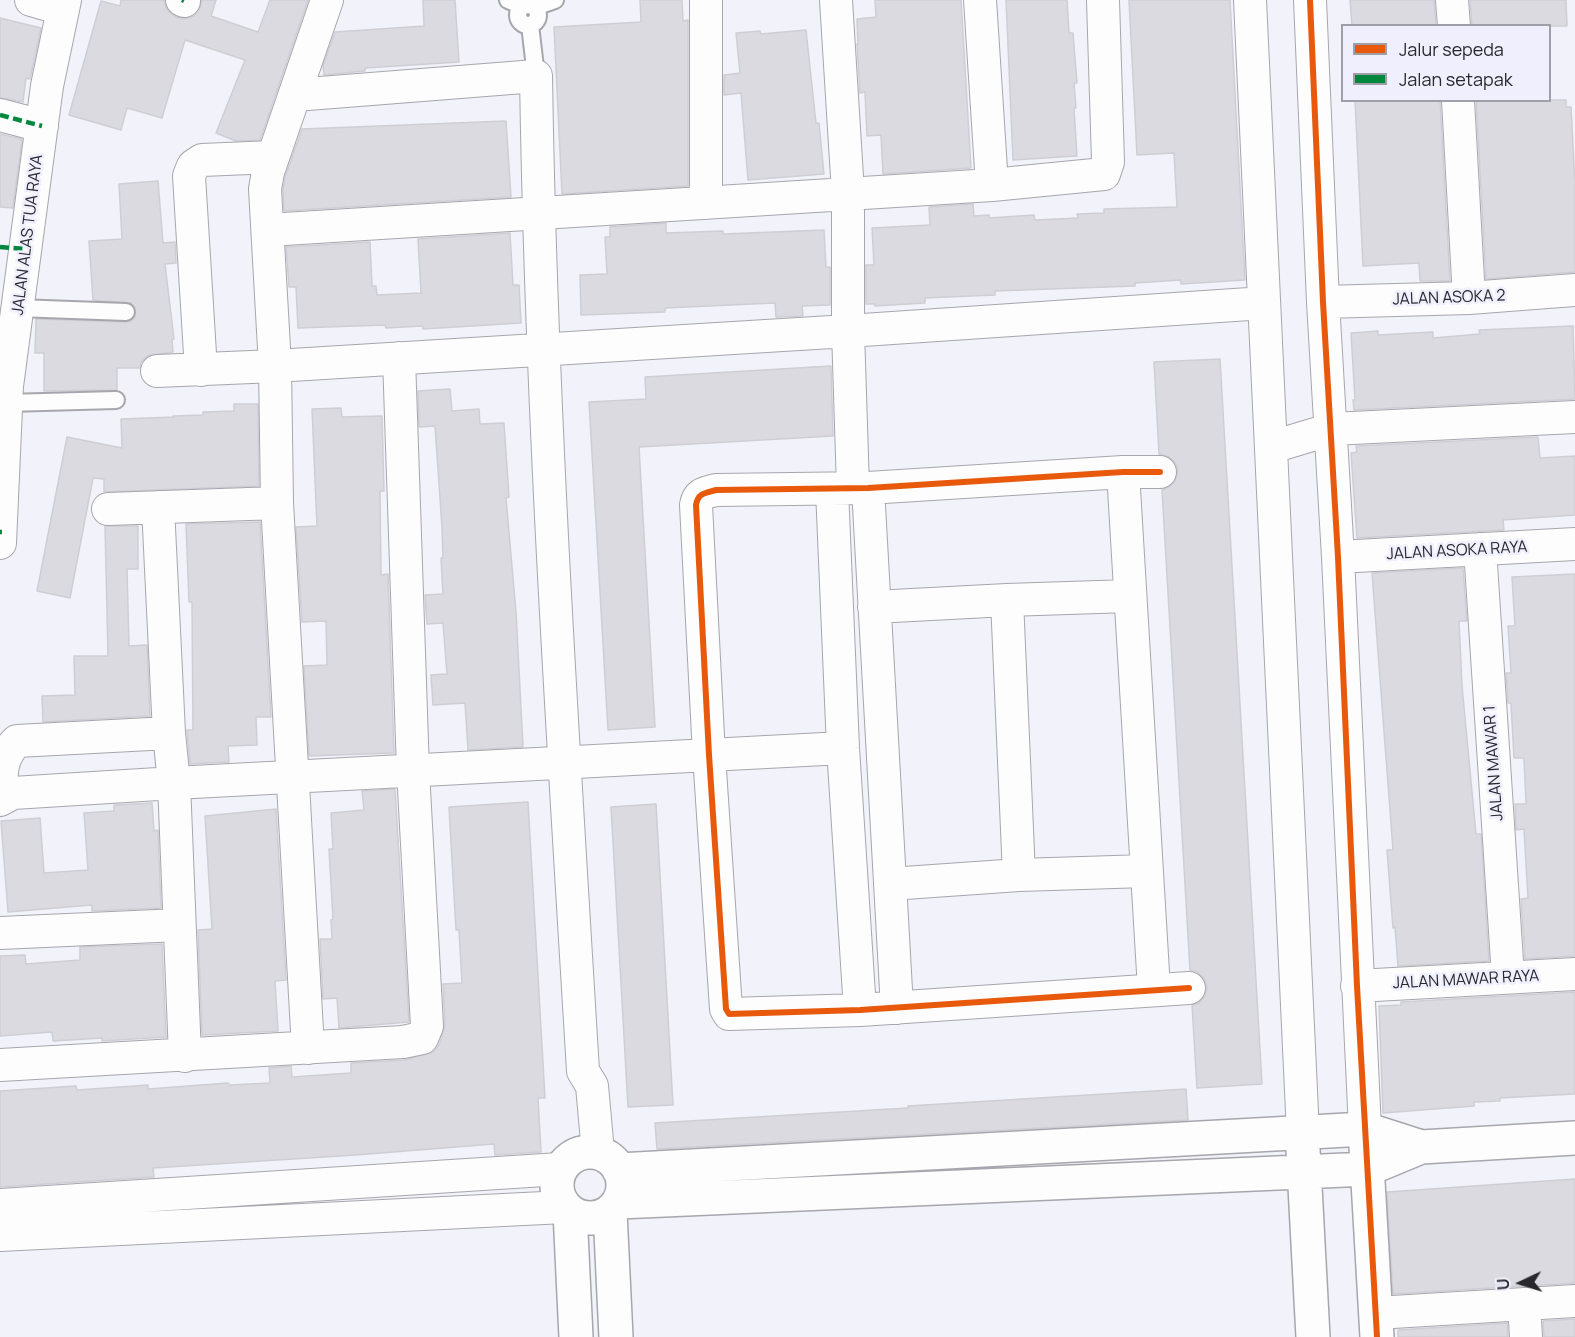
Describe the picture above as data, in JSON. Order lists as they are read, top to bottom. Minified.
{"streets":{"street":["JALAN ALAS TUA RAYA","JALAN ASOKA 2","JALAN ASOKA RAYA","JALAN MAWAR 1","JALAN MAWAR RAYA"]},"crossings":[["JALAN ASOKA RAYA","JALAN MAWAR 1"],["JALAN MAWAR 1","JALAN MAWAR RAYA"]],"legend":["Jalur sepeda","Jalan setapak"],"north":"left"}
